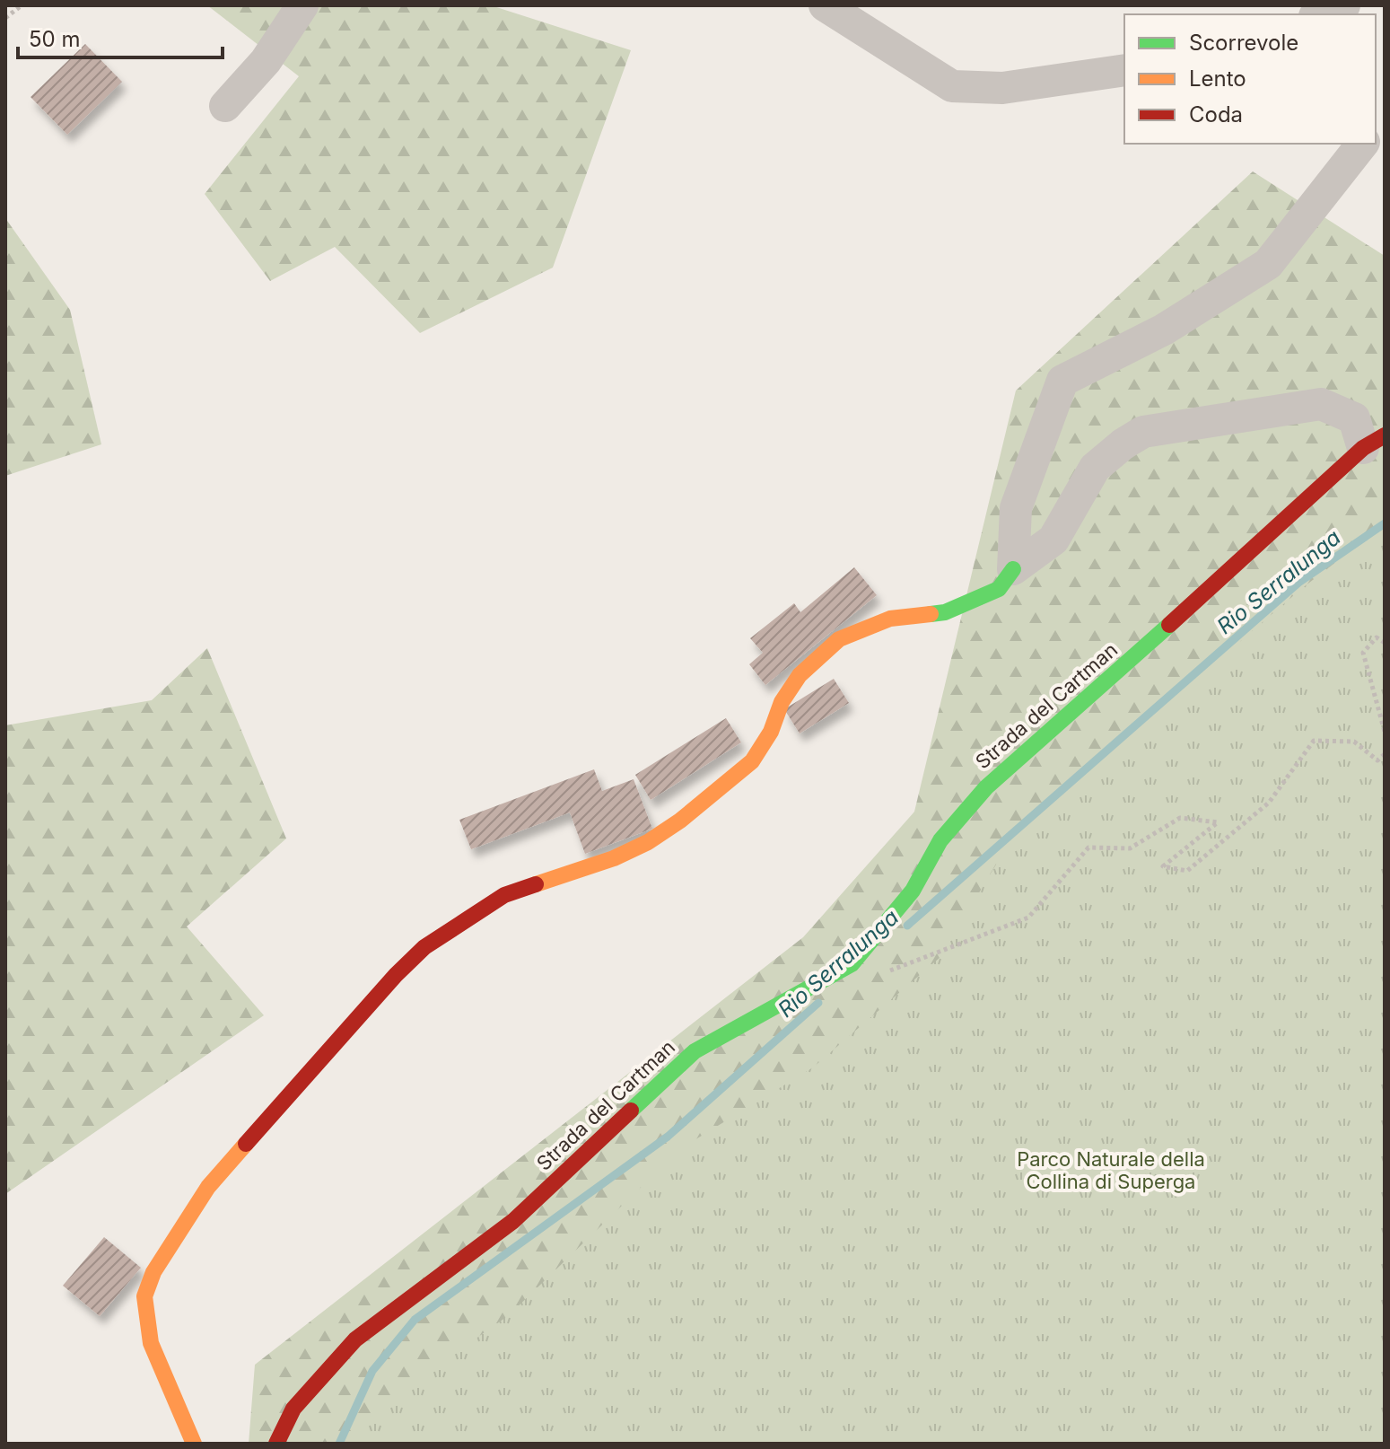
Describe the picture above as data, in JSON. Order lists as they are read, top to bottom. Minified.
{"streets":{"street":["Strada del Cartman"]},"water":["Rio Serralunga"],"parks":["Parco Naturale della Collina di Superga"],"legend":["Scorrevole","Lento","Coda"],"scale_bar":"50 m"}
